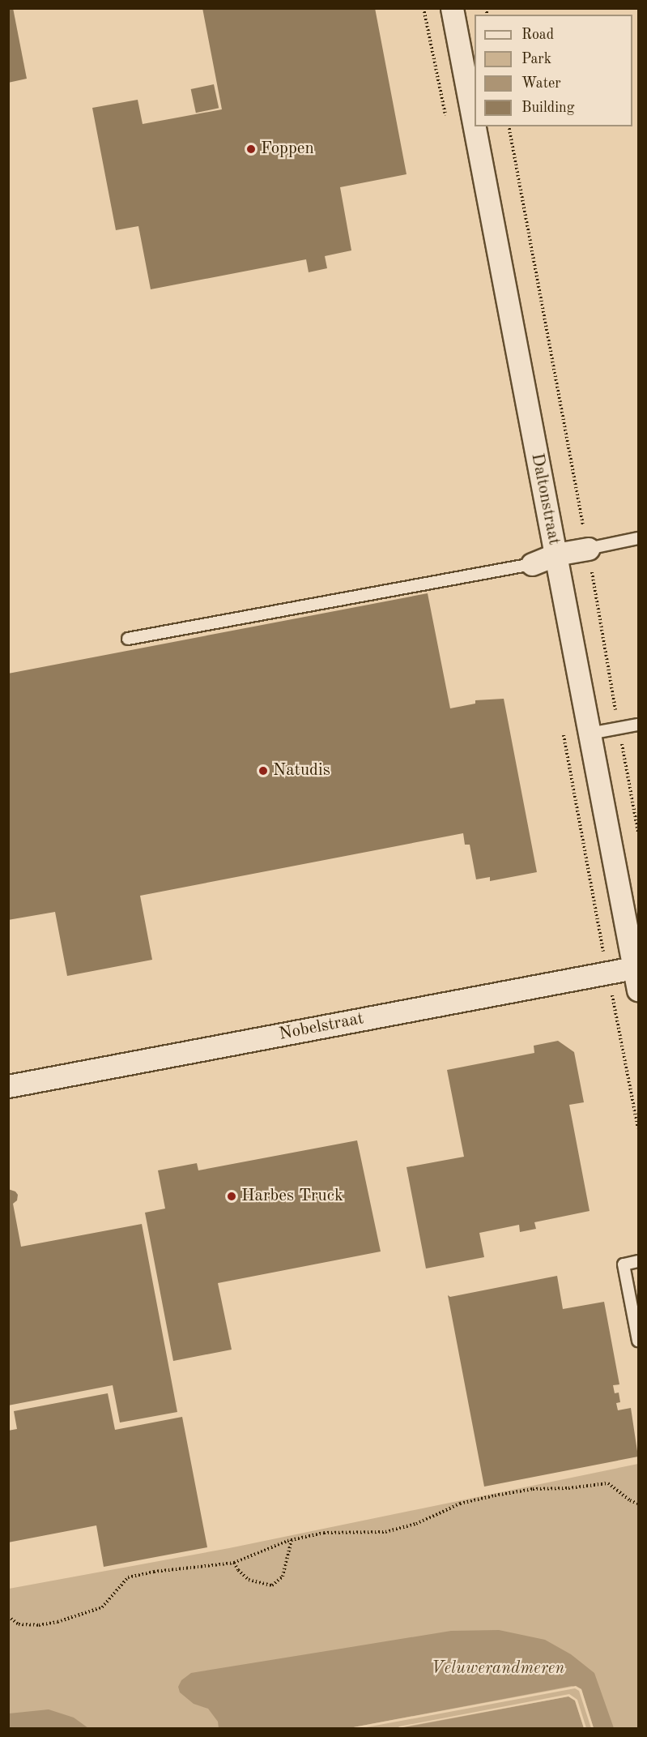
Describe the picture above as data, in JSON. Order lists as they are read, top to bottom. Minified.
{"streets":{"street":["Daltonstraat","Nobelstraat"]},"crossings":[["Daltonstraat","Nobelstraat"]],"parks":["Veluwerandmeren"],"places":["Foppen","Natudis","Harbes Truck"],"legend":["Road","Park","Water","Building"]}
